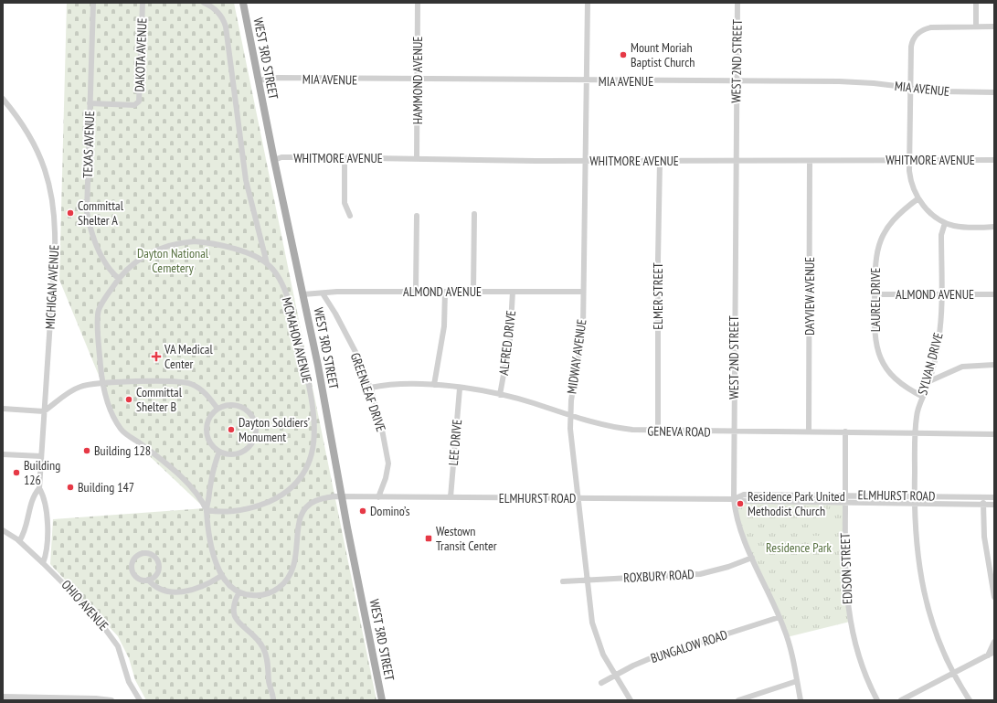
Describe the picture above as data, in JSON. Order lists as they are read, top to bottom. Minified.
{"streets":{"main road":["WEST 3RD STREET"],"street":["DAKOTA AVENUE","WEST 2ND STREET","MIA AVENUE","HAMMOND AVENUE","TEXAS AVENUE","WHITMORE AVENUE","MICHIGAN AVENUE","ALMOND AVENUE","ELMER STREET","DAYVIEW AVENUE","LAUREL DRIVE","MCMAHON AVENUE","ALFRED DRIVE","MIDWAY AVENUE","SYLVAN DRIVE","GREENLEAF DRIVE","GENEVA ROAD","LEE DRIVE","ELMHURST ROAD","EDISON STREET","ROXBURY ROAD","OHIO AVENUE","BUNGALOW ROAD"]},"crossings":[["DAKOTA AVENUE","TEXAS AVENUE"],["WEST 3RD STREET","MIA AVENUE"],["WEST 3RD STREET","WHITMORE AVENUE"],["WEST 3RD STREET","ALMOND AVENUE"],["WEST 3RD STREET","ELMHURST ROAD"],["WEST 2ND STREET","MIA AVENUE"],["WEST 2ND STREET","WHITMORE AVENUE"],["WEST 2ND STREET","GENEVA ROAD"],["WEST 2ND STREET","ELMHURST ROAD"],["WEST 2ND STREET","ROXBURY ROAD"],["WEST 2ND STREET","BUNGALOW ROAD"],["MIA AVENUE","HAMMOND AVENUE"],["MIA AVENUE","MIDWAY AVENUE"],["HAMMOND AVENUE","WHITMORE AVENUE"],["WHITMORE AVENUE","ELMER STREET"],["WHITMORE AVENUE","DAYVIEW AVENUE"],["WHITMORE AVENUE","MIDWAY AVENUE"],["MICHIGAN AVENUE","OHIO AVENUE"],["ALMOND AVENUE","LAUREL DRIVE"],["ALMOND AVENUE","ALFRED DRIVE"],["ALMOND AVENUE","MIDWAY AVENUE"],["ALMOND AVENUE","SYLVAN DRIVE"],["ALMOND AVENUE","GREENLEAF DRIVE"],["ELMER STREET","GENEVA ROAD"],["DAYVIEW AVENUE","GENEVA ROAD"],["LAUREL DRIVE","SYLVAN DRIVE"],["ALFRED DRIVE","GENEVA ROAD"],["MIDWAY AVENUE","GENEVA ROAD"],["MIDWAY AVENUE","ELMHURST ROAD"],["MIDWAY AVENUE","ROXBURY ROAD"],["MIDWAY AVENUE","BUNGALOW ROAD"],["SYLVAN DRIVE","GENEVA ROAD"],["SYLVAN DRIVE","ELMHURST ROAD"],["GREENLEAF DRIVE","GENEVA ROAD"],["GREENLEAF DRIVE","ELMHURST ROAD"],["GENEVA ROAD","LEE DRIVE"],["GENEVA ROAD","EDISON STREET"],["LEE DRIVE","ELMHURST ROAD"],["ELMHURST ROAD","EDISON STREET"]],"parks":["Dayton National Cemetery","Residence Park"],"places":{"other":["Mount Moriah Baptist Church","Committal Shelter A","Committal Shelter B","Dayton Soldiers’ Monument","Building 128","Building 126","Building 147","Residence Park United Methodist Church","Domino’s"],"health":["VA Medical Center"],"transit":["Westown Transit Center"]}}
